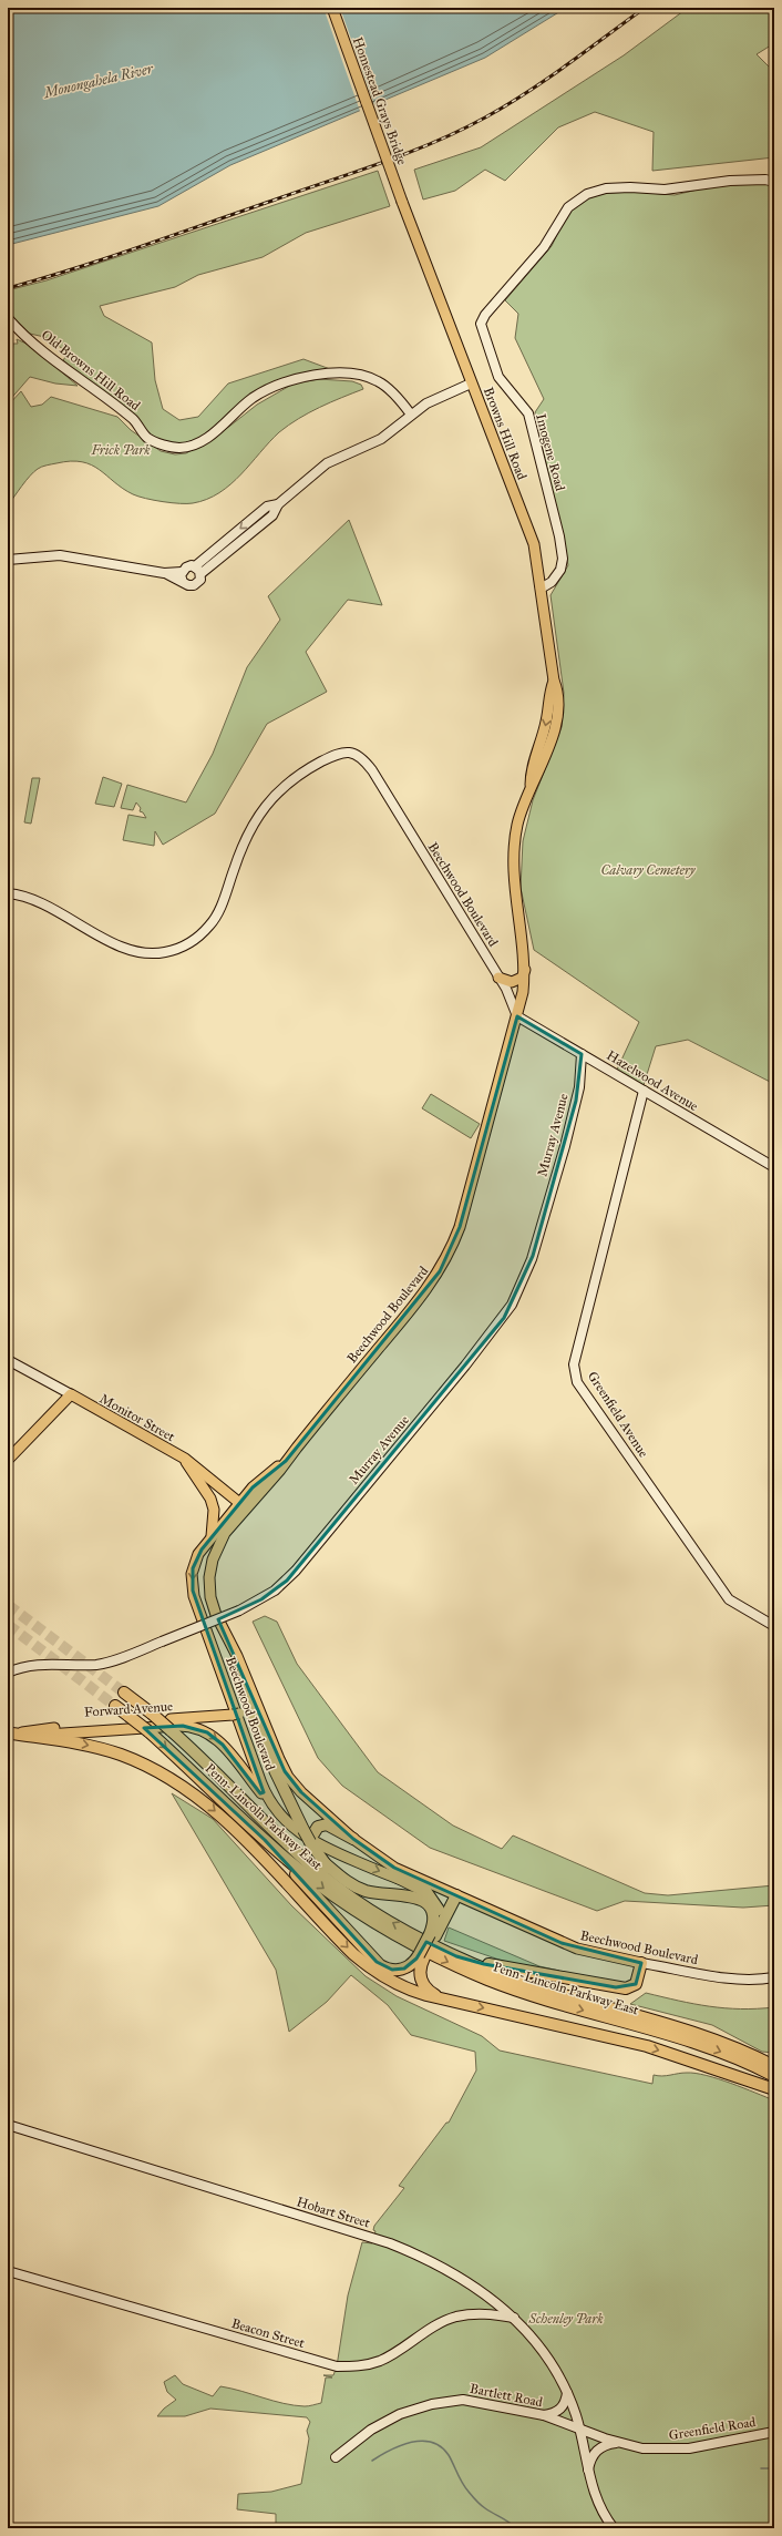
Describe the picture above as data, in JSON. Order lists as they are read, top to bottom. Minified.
{"streets":{"highway":["Penn-Lincoln Parkway East"],"main road":["Homestead Grays Bridge","Browns Hill Road","Beechwood Boulevard","Monitor Street","Forward Avenue"],"street":["Old Browns Hill Road","Imogene Road","Hazelwood Avenue","Murray Avenue","Greenfield Avenue","Hobart Street","Beacon Street","Bartlett Road","Greenfield Road"]},"crossings":[["Homestead Grays Bridge","Browns Hill Road"],["Browns Hill Road","Imogene Road"],["Browns Hill Road","Beechwood Boulevard"],["Browns Hill Road","Hazelwood Avenue"],["Beechwood Boulevard","Hazelwood Avenue"],["Beechwood Boulevard","Monitor Street"],["Hazelwood Avenue","Murray Avenue"],["Hazelwood Avenue","Greenfield Avenue"],["Hobart Street","Beacon Street"],["Hobart Street","Bartlett Road"],["Hobart Street","Greenfield Road"],["Bartlett Road","Greenfield Road"]],"water":["Monongahela River"],"parks":["Frick Park","Calvary Cemetery","Schenley Park"]}
